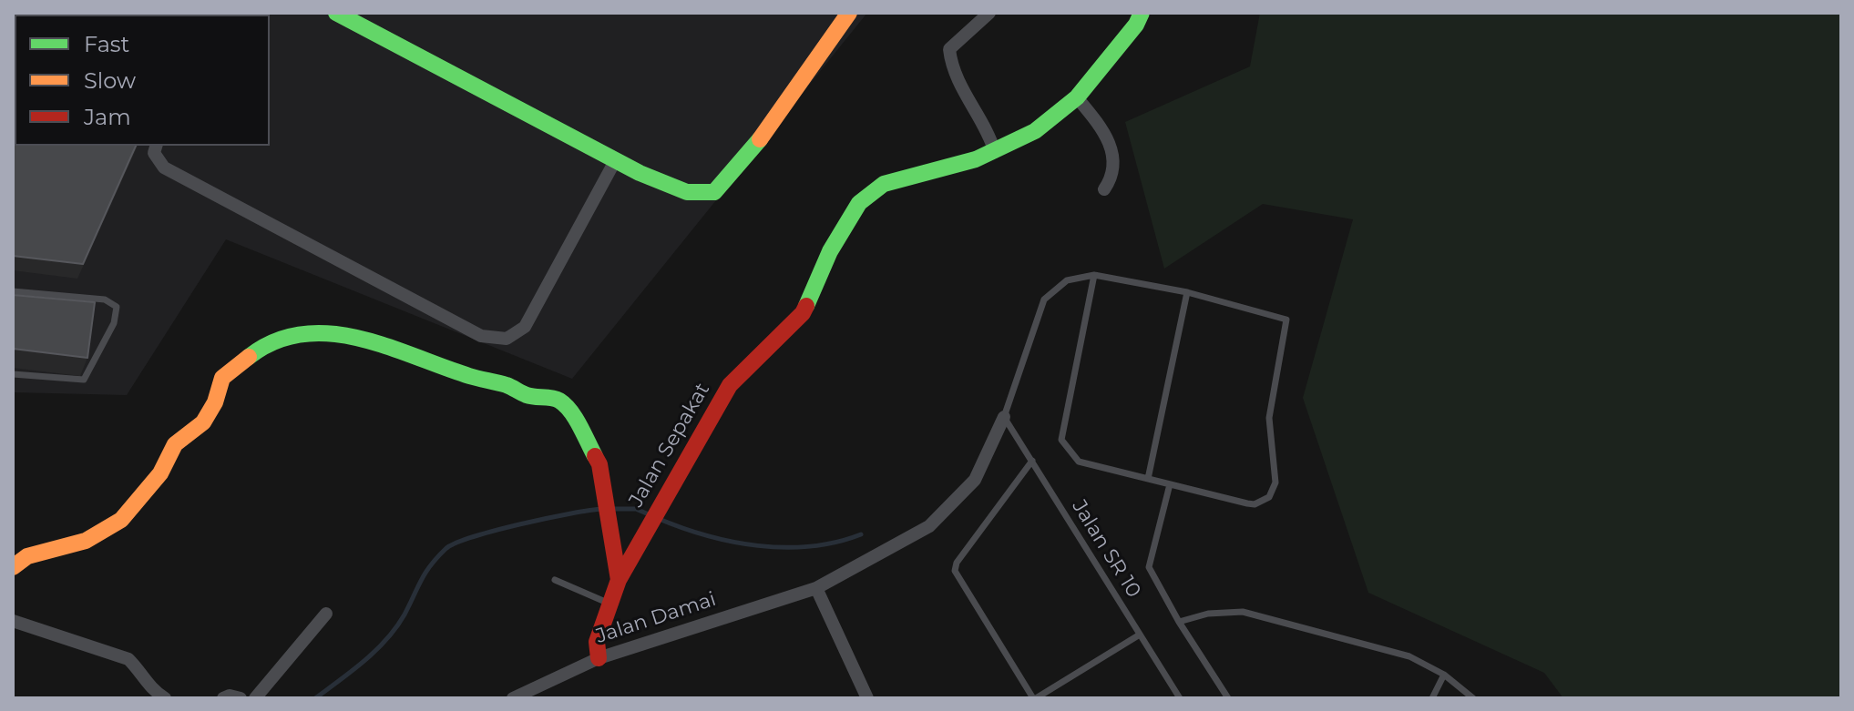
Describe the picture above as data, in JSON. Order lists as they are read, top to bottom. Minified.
{"streets":{"street":["Jalan Sepakat","Jalan Damai"],"lane":["Jalan SR 10"]},"crossings":[["Jalan Sepakat","Jalan Damai"],["Jalan SR 10","Jalan Damai"]],"legend":["Fast","Slow","Jam"]}
